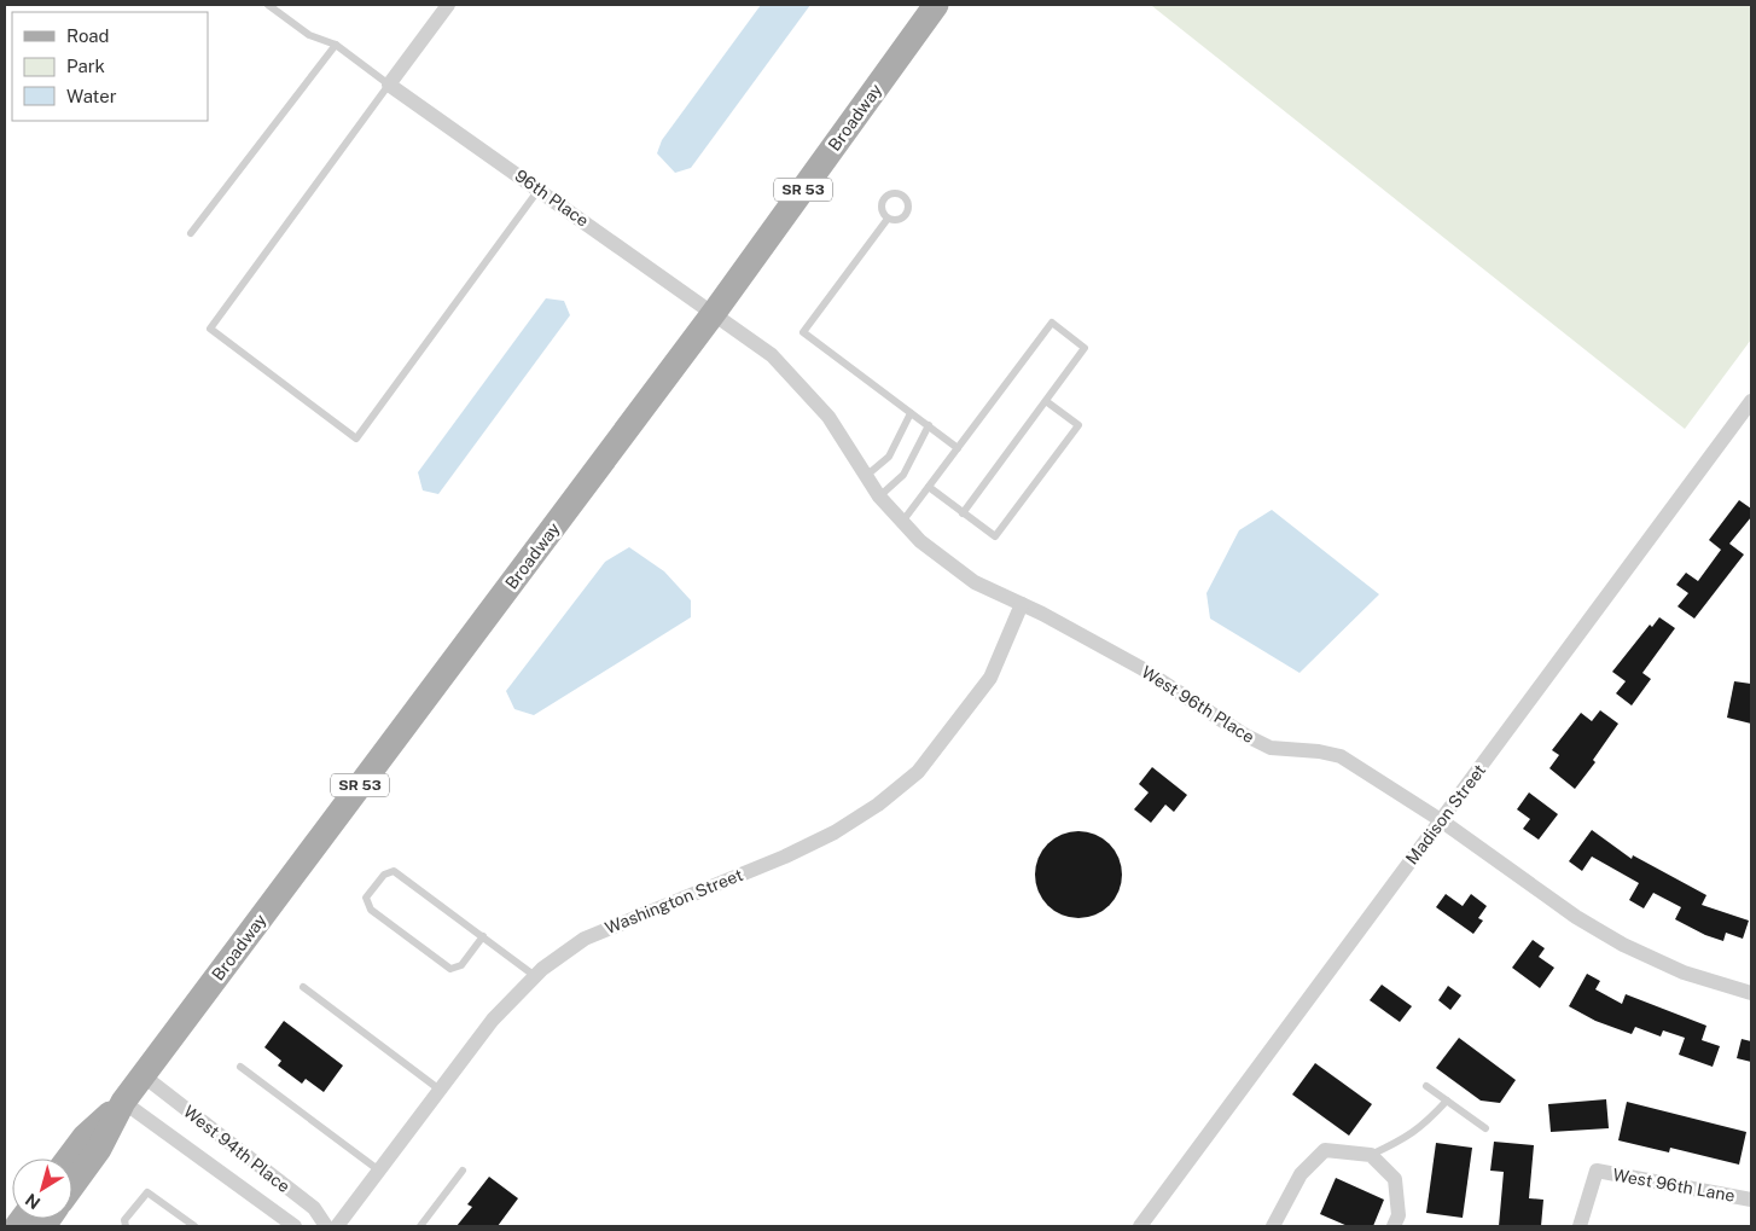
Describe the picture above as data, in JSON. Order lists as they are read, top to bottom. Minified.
{"streets":{"main road":["Broadway","SR 53"],"street":["96th Place","West 96th Place","Madison Street","Washington Street","West 94th Place","West 96th Lane"]},"crossings":[["Broadway","96th Place"],["Broadway","West 96th Place"],["Broadway","West 94th Place"],["96th Place","West 96th Place"],["West 96th Place","Madison Street"],["West 96th Place","Washington Street"]],"legend":["Road","Park","Water"],"north":"bottom left"}
